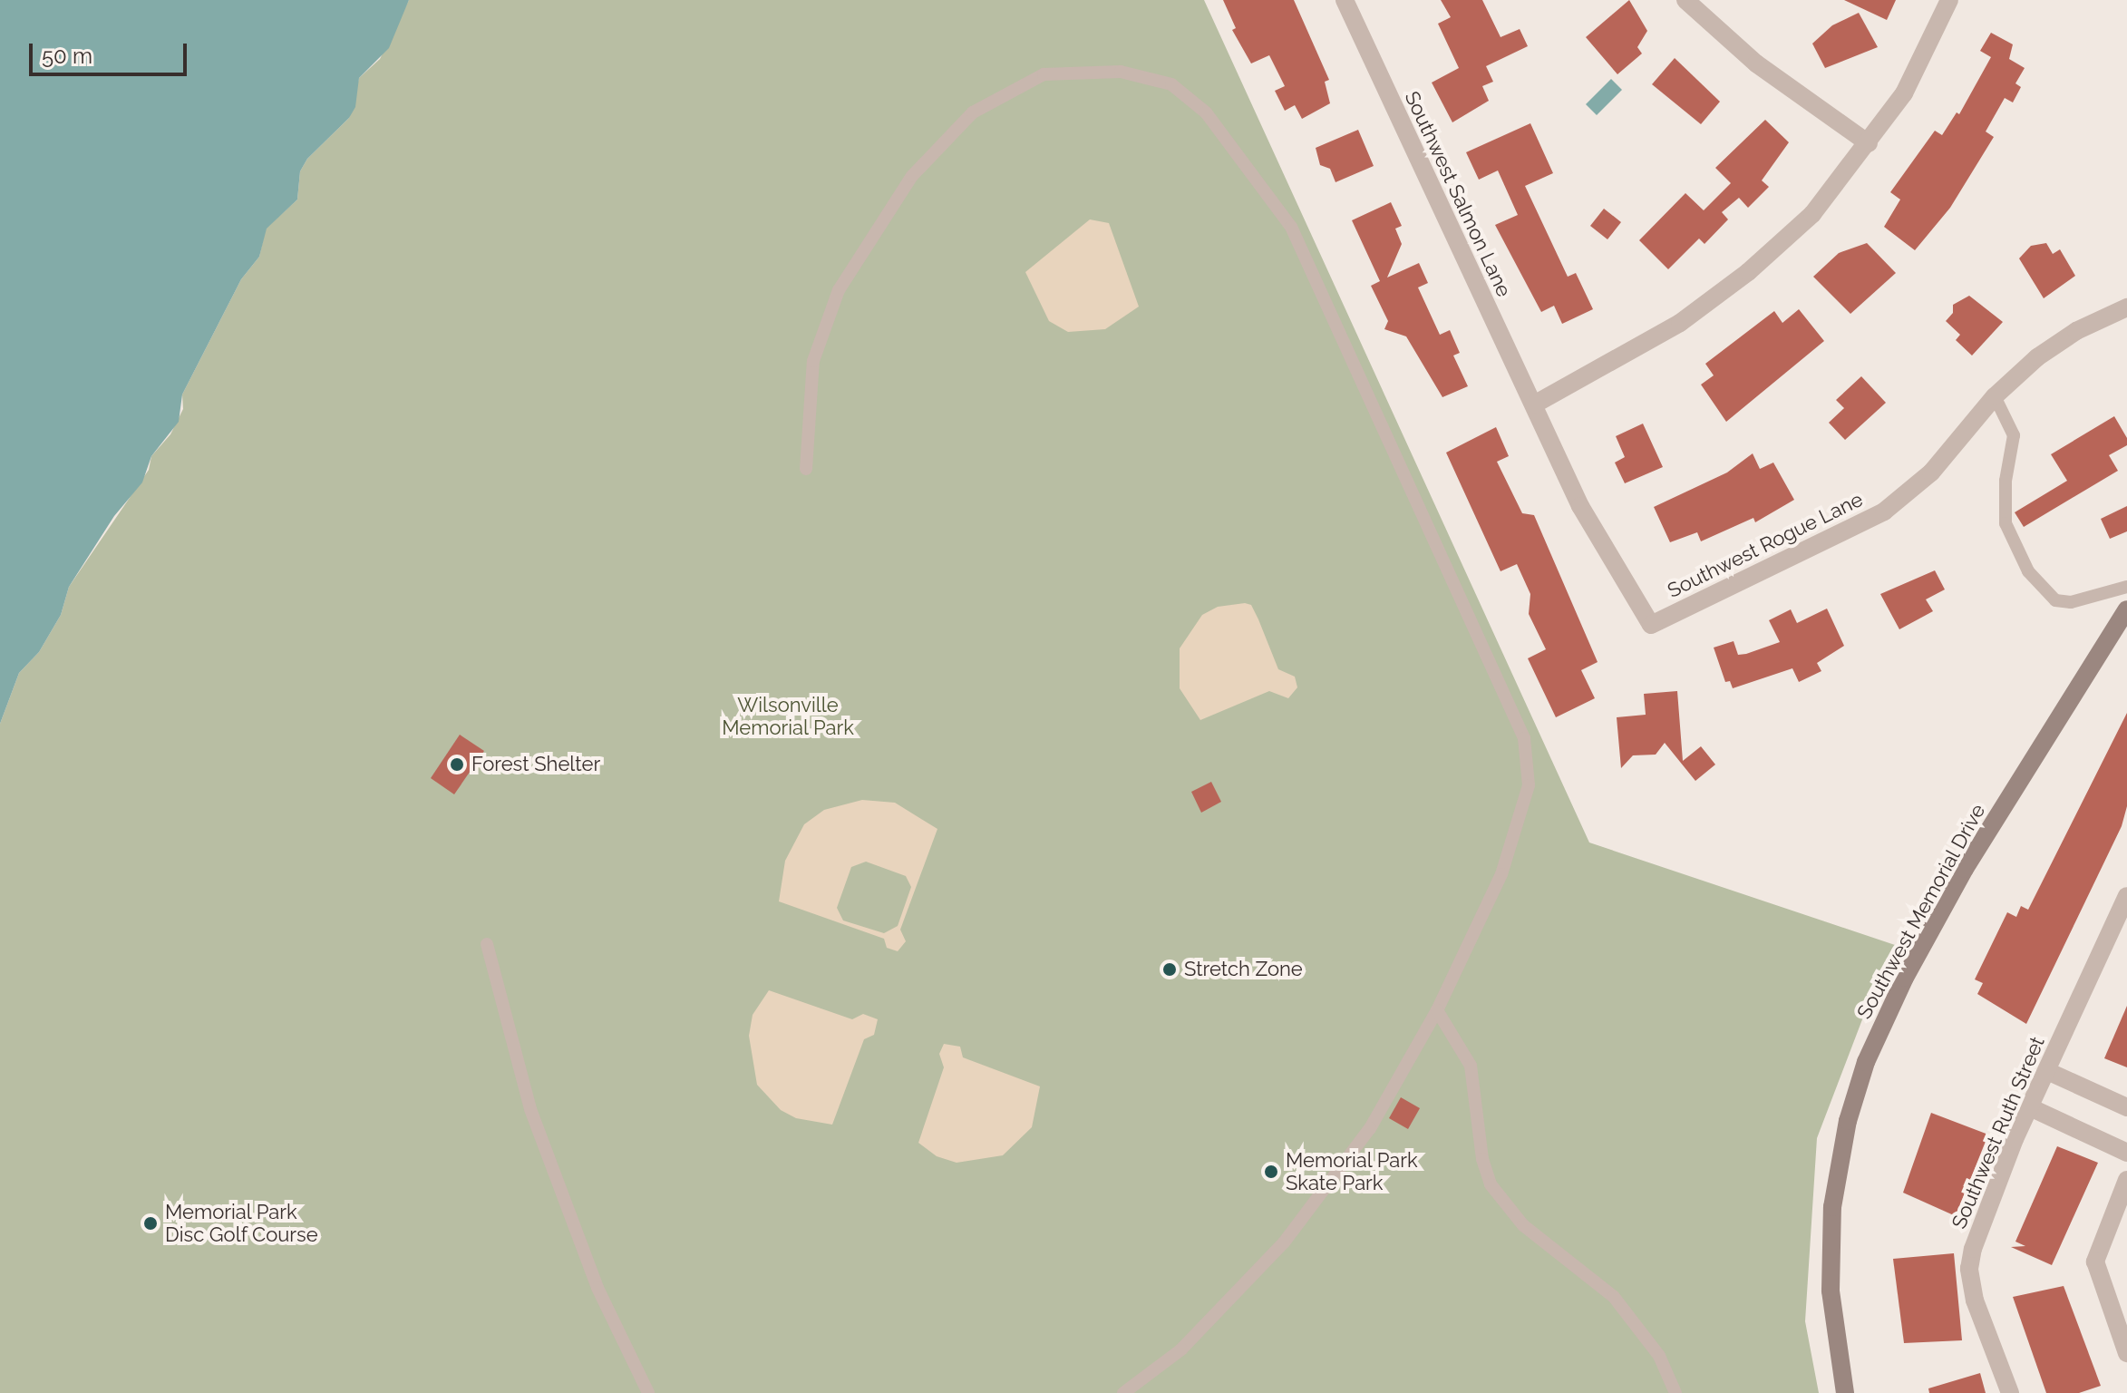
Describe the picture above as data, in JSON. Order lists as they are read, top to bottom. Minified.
{"streets":{"street":["Southwest Salmon Lane","Southwest Rogue Lane","Southwest Memorial Drive","Southwest Ruth Street"]},"crossings":[["Southwest Salmon Lane","Southwest Rogue Lane"]],"parks":["Wilsonville Memorial Park"],"places":["Forest Shelter","Stretch Zone","Memorial Park Skate Park","Memorial Park Disc Golf Course"],"scale_bar":"50 m"}
